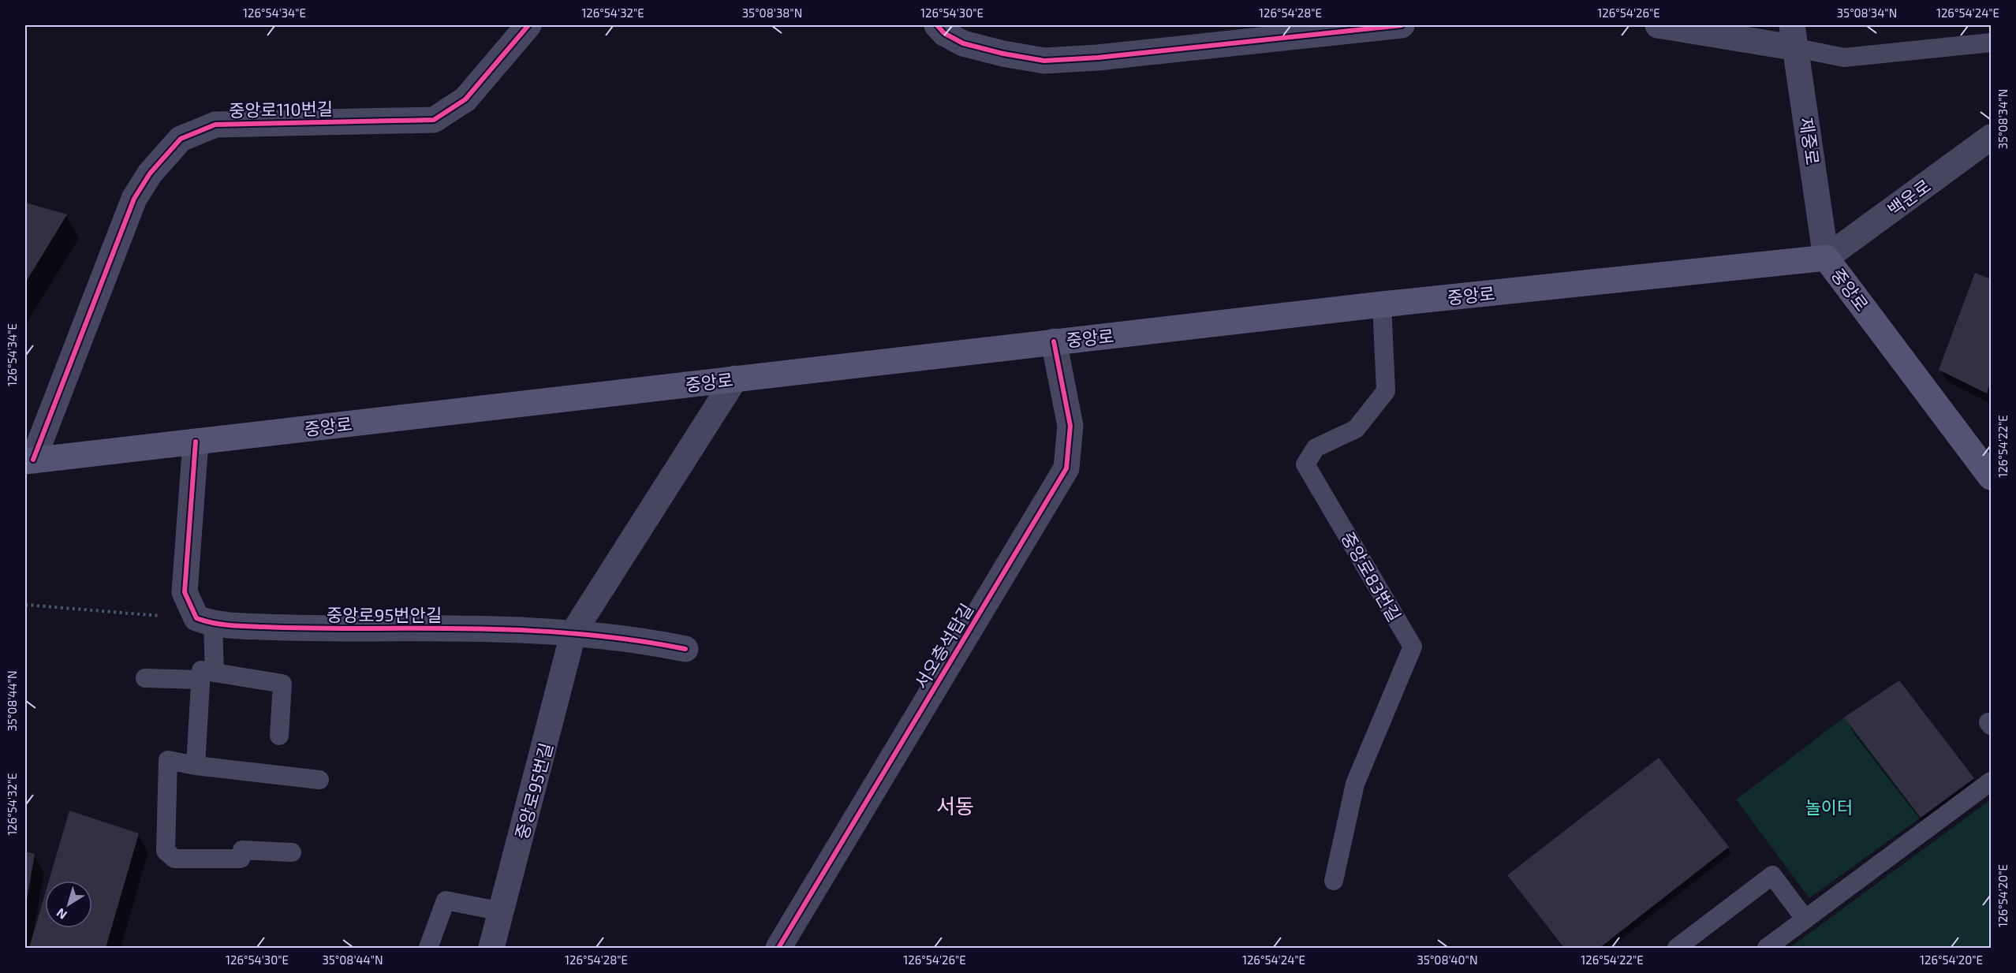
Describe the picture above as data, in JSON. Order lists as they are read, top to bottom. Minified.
{"streets":{"main road":["중앙로"],"street":["중앙로110번길","제중로","백운로","중앙로95번안길","서오층석탑길","중앙로95번길"],"lane":["중앙로83번길"]},"crossings":[["중앙로110번길","중앙로"],["제중로","백운로"],["제중로","중앙로"],["백운로","중앙로"],["중앙로","중앙로83번길"],["중앙로","서오층석탑길"],["중앙로","중앙로95번길"],["중앙로95번안길","중앙로95번길"]],"districts":["서동"],"parks":["놀이터"],"north":"bottom left","coordinates":["126°54'34\"E","126°54'32\"E","35°08'38\"N","126°54'30\"E","126°54'28\"E","126°54'26\"E","35°08'34\"N","126°54'24\"E","126°54'22\"E","35°08'44\"N","126°54'20\"E","35°08'40\"N"]}
